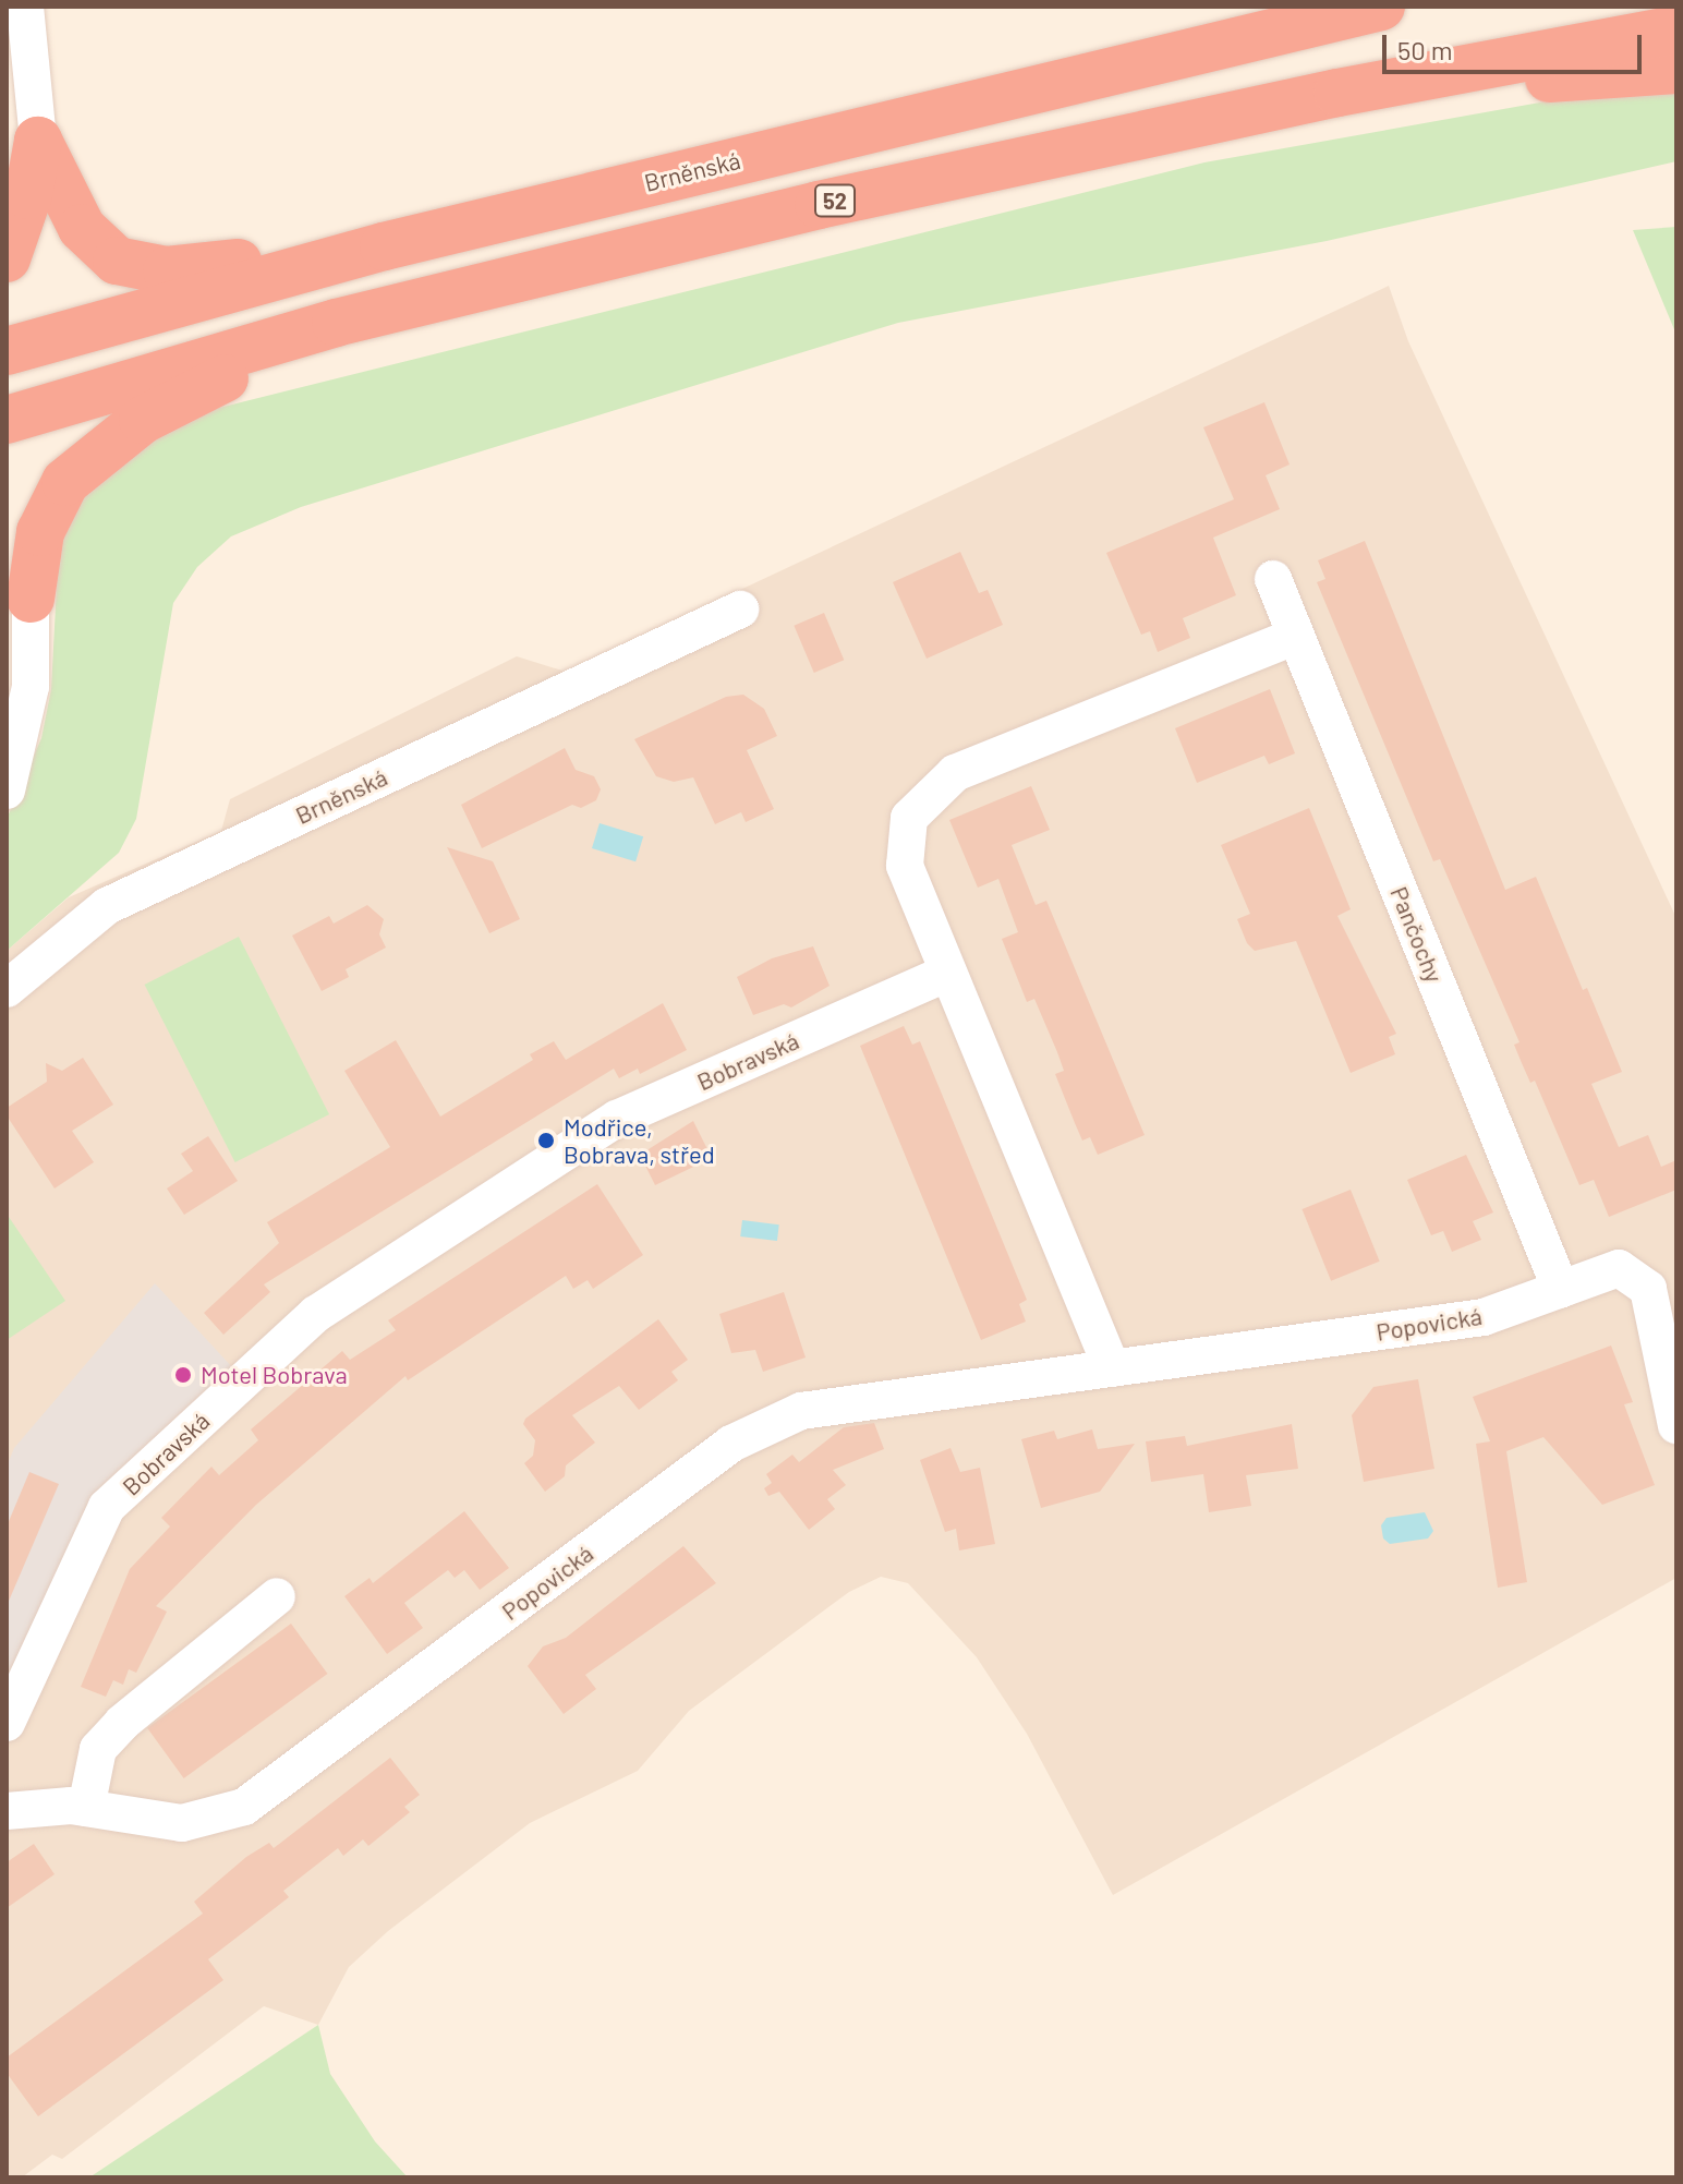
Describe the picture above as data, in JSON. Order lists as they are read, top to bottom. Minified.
{"streets":{"highway":["Brněnská","52"],"street":["Pančochy","Bobravská","Popovická"]},"crossings":[["Pančochy","Popovická"]],"places":["Modřice, Bobrava, střed","Motel Bobrava"],"scale_bar":"50 m"}
